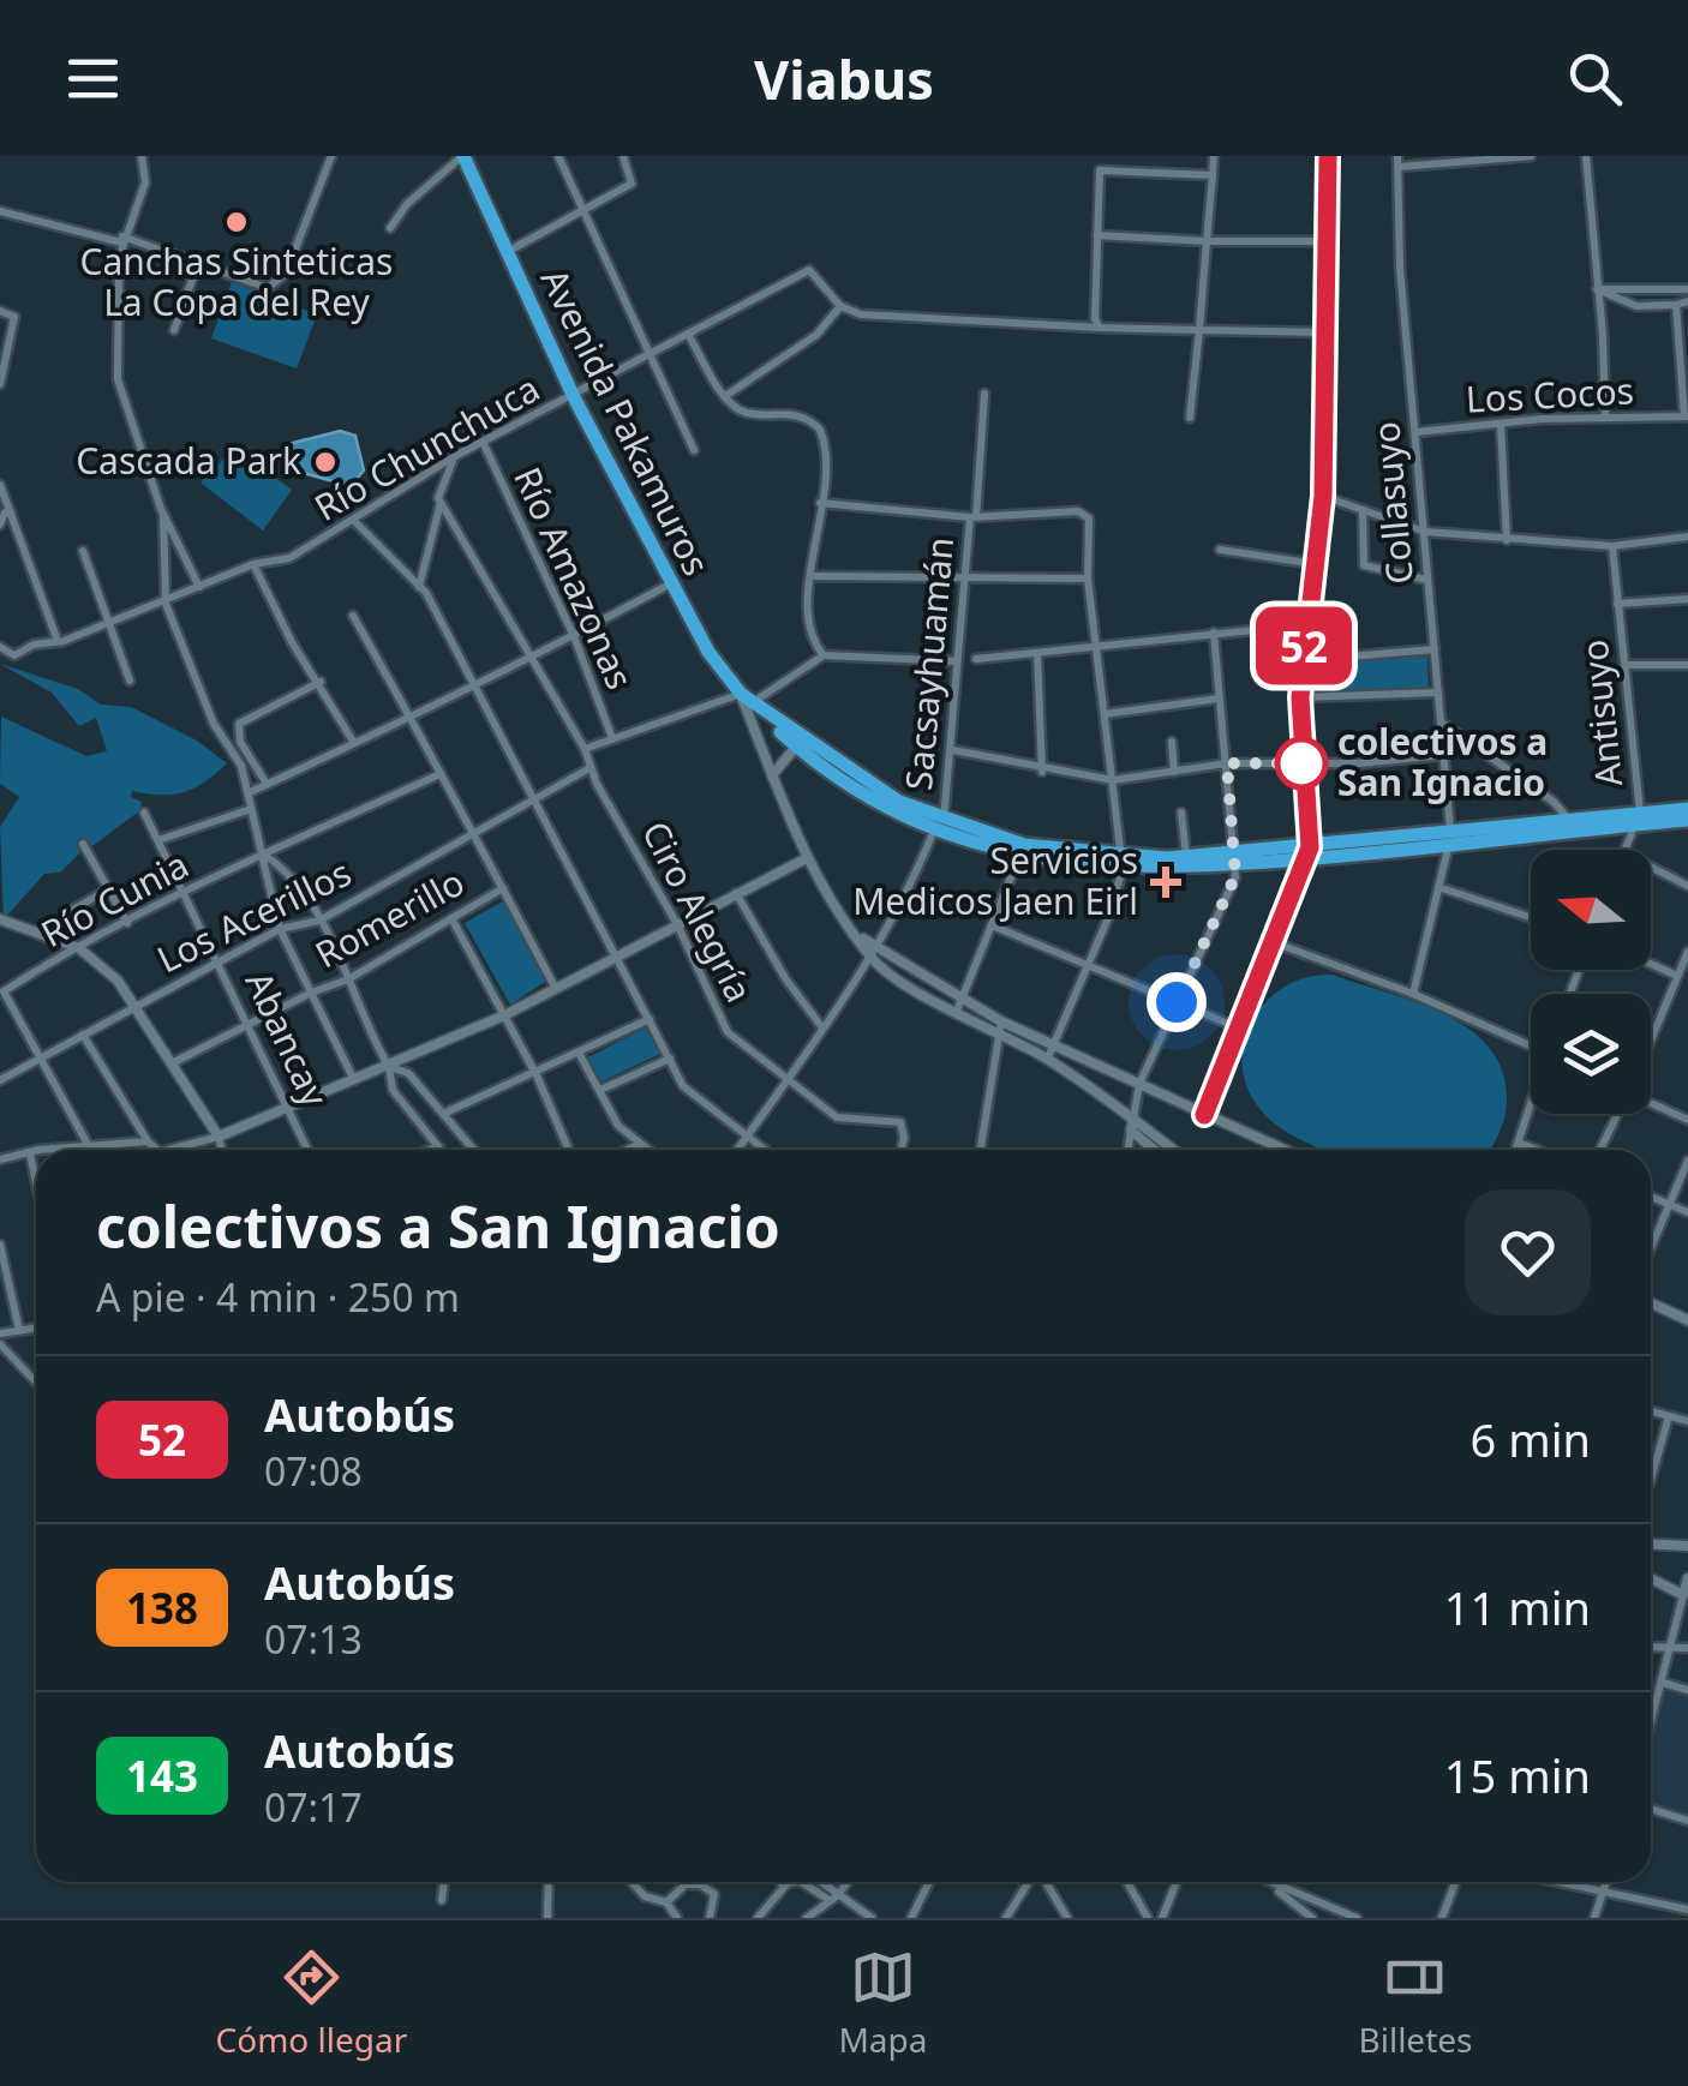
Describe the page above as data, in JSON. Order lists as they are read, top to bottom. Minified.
{"streets":{"highway":["Avenida Pakamuros"],"street":["Los Cocos","Río Chunchuca","Collasuyo","Río Amazonas","Sacsayhuamán","Antisuyo","Río Cunia","Ciro Alegría","Los Acerillos","Romerillo","Abancay"]},"crossings":[["Los Cocos","Collasuyo"],["Avenida Pakamuros","Río Chunchuca"],["Avenida Pakamuros","Collasuyo"],["Avenida Pakamuros","Sacsayhuamán"],["Avenida Pakamuros","Antisuyo"],["Río Chunchuca","Río Amazonas"],["Sacsayhuamán","Ciro Alegría"],["Río Cunia","Los Acerillos"],["Río Cunia","Abancay"],["Ciro Alegría","Los Acerillos"],["Los Acerillos","Abancay"],["Romerillo","Abancay"]],"places":{"other":["Canchas Sinteticas La Copa del Rey","Cascada Park","colectivos a San Ignacio"],"health":["Servicios Medicos Jaen Eirl"]},"lines":["bus line 52"],"north":"left","page":{"header":"Viabus","on_map":"52","heading":["colectivos a San Ignacio","A pie · 4 min · 250 m"],"list":[{"mark":"52","name":"Autobús","note":"07:08","value":"6 min"},{"mark":"138","name":"Autobús","note":"07:13","value":"11 min"},{"mark":"143","name":"Autobús","note":"07:17","value":"15 min"}],"tabs":["Cómo llegar","Mapa","Billetes"]}}
